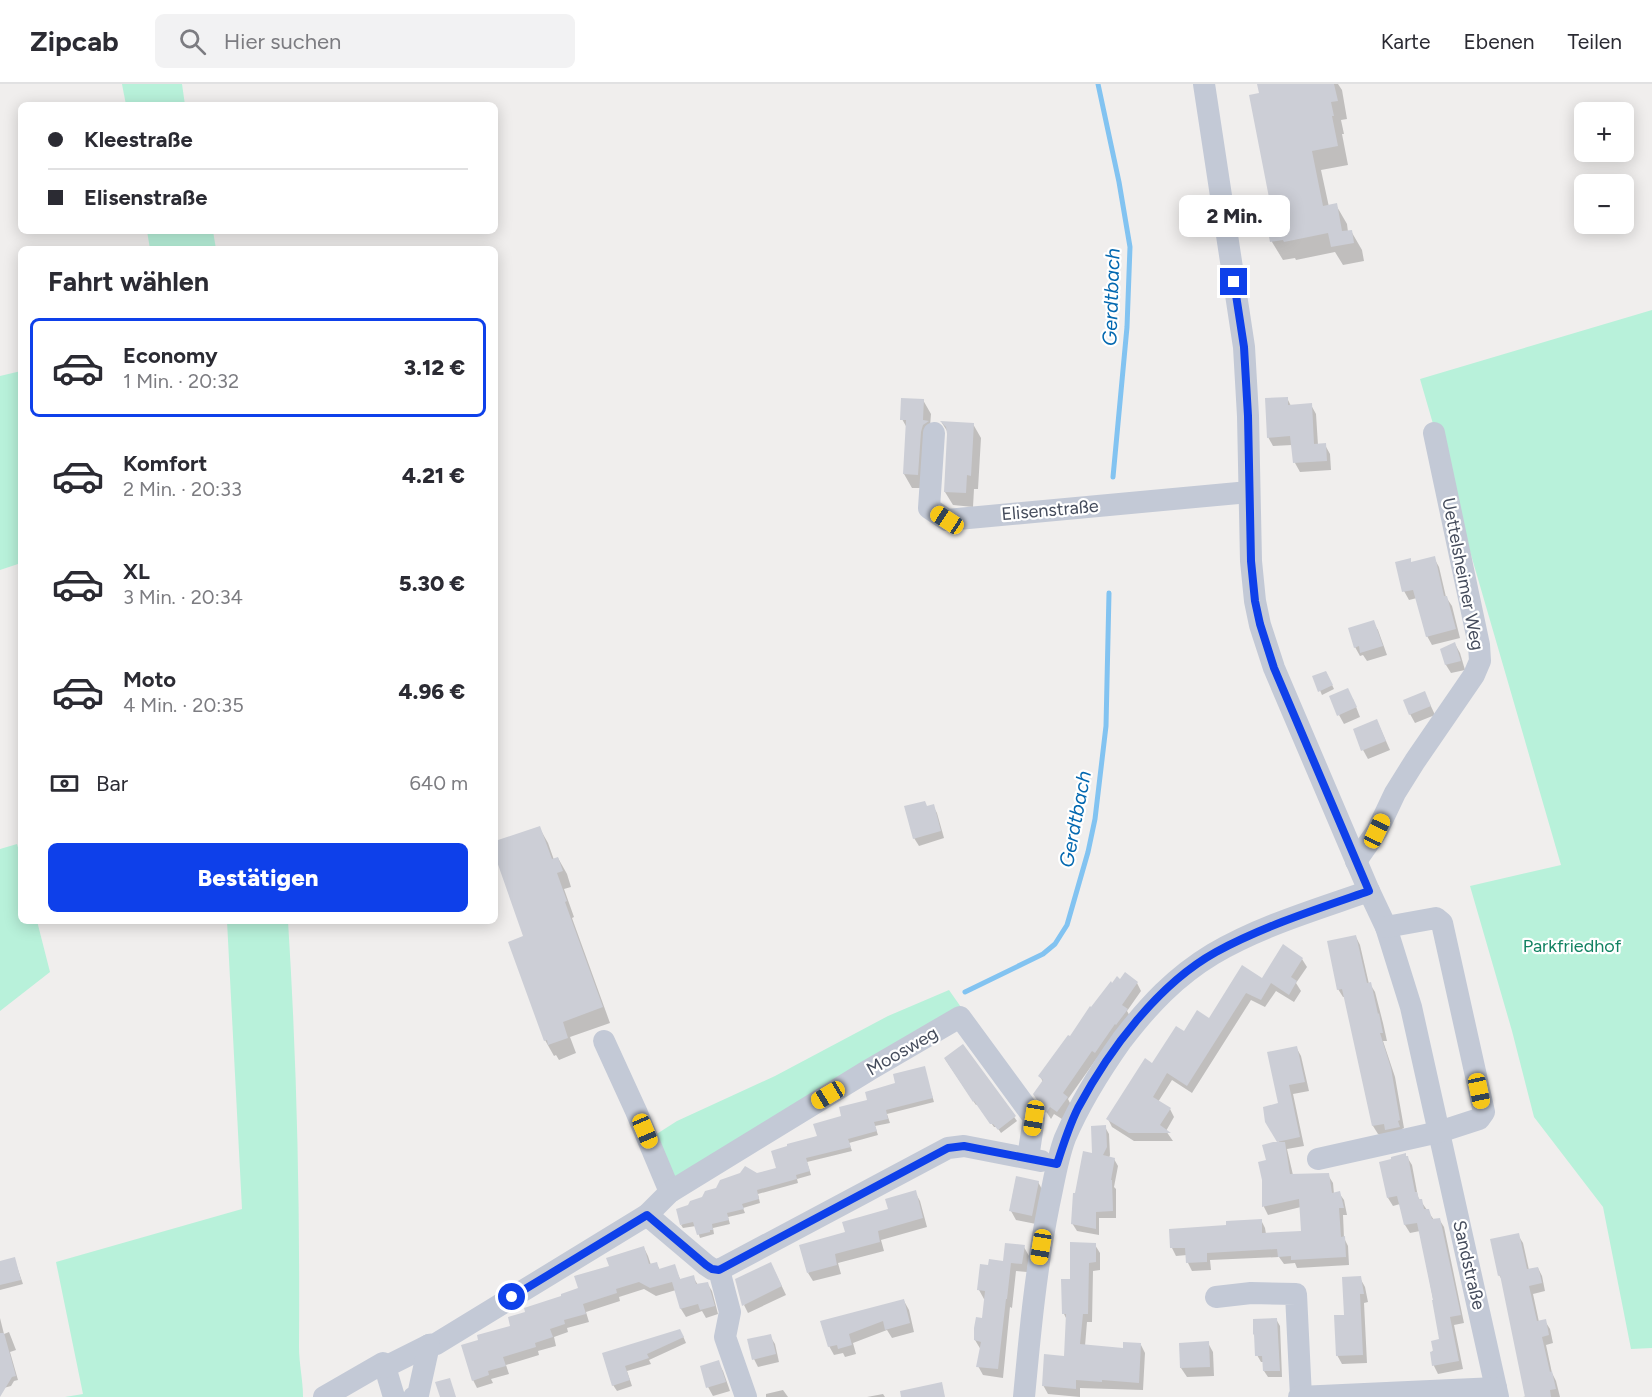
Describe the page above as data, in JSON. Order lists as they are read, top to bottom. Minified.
{"streets":{"street":["Elisenstraße","Uettelsheimer Weg","Moosweg","Sandstraße"]},"water":["Gerdtbach"],"parks":["Parkfriedhof"],"page":{"header":"Zipcab","search":"Hier suchen","nav":["Karte","Ebenen","Teilen"],"map_buttons":["+","−"],"banner":["Kleestraße","Elisenstraße"],"bubble":"2 Min.","heading":"Fahrt wählen","list":[{"name":"Economy","note":"1 Min. · 20:32","value":"3.12 €"},{"name":"Komfort","note":"2 Min. · 20:33","value":"4.21 €"},{"name":"XL","note":"3 Min. · 20:34","value":"5.30 €"},{"name":"Moto","note":"4 Min. · 20:35","value":"4.96 €"}],"pay":["Bar","640 m"],"buttons":"Bestätigen"}}
